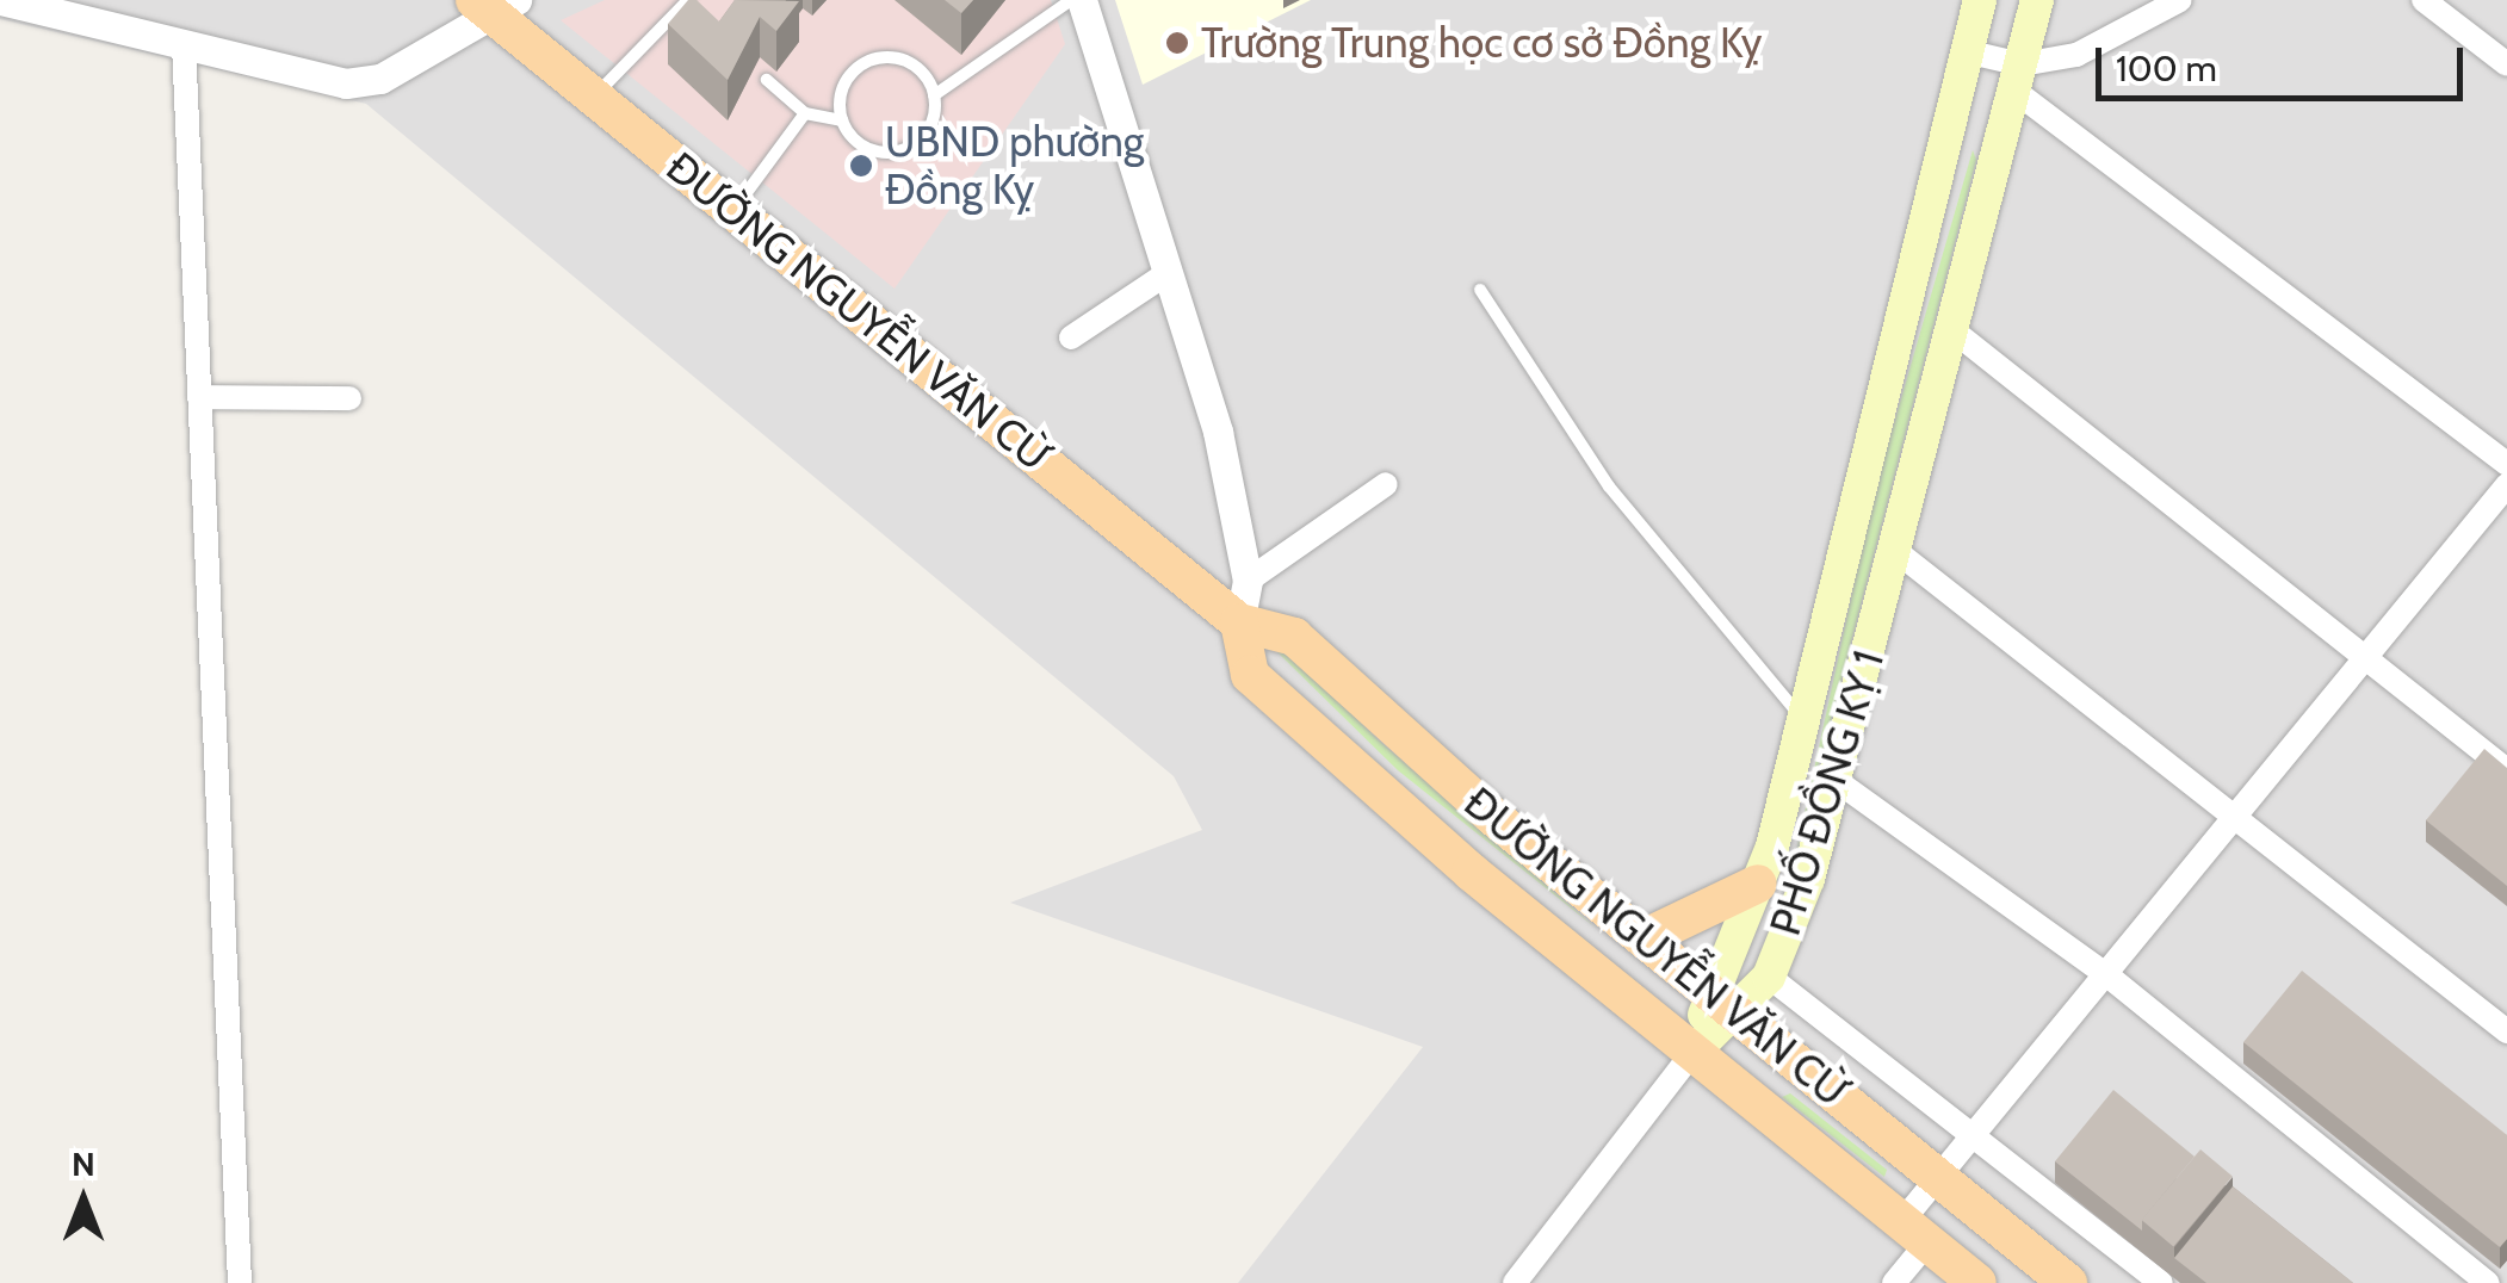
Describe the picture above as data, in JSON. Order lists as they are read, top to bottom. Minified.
{"streets":{"main road":["ĐƯỜNG NGUYỄN VĂN CỪ","PHỐ ĐỒNG KỴ 1"]},"crossings":[["ĐƯỜNG NGUYỄN VĂN CỪ","PHỐ ĐỒNG KỴ 1"]],"places":["Trường Trung học cơ sở Đồng Kỵ","UBND phường Đồng Kỵ"],"scale_bar":"100 m","north":"top"}
